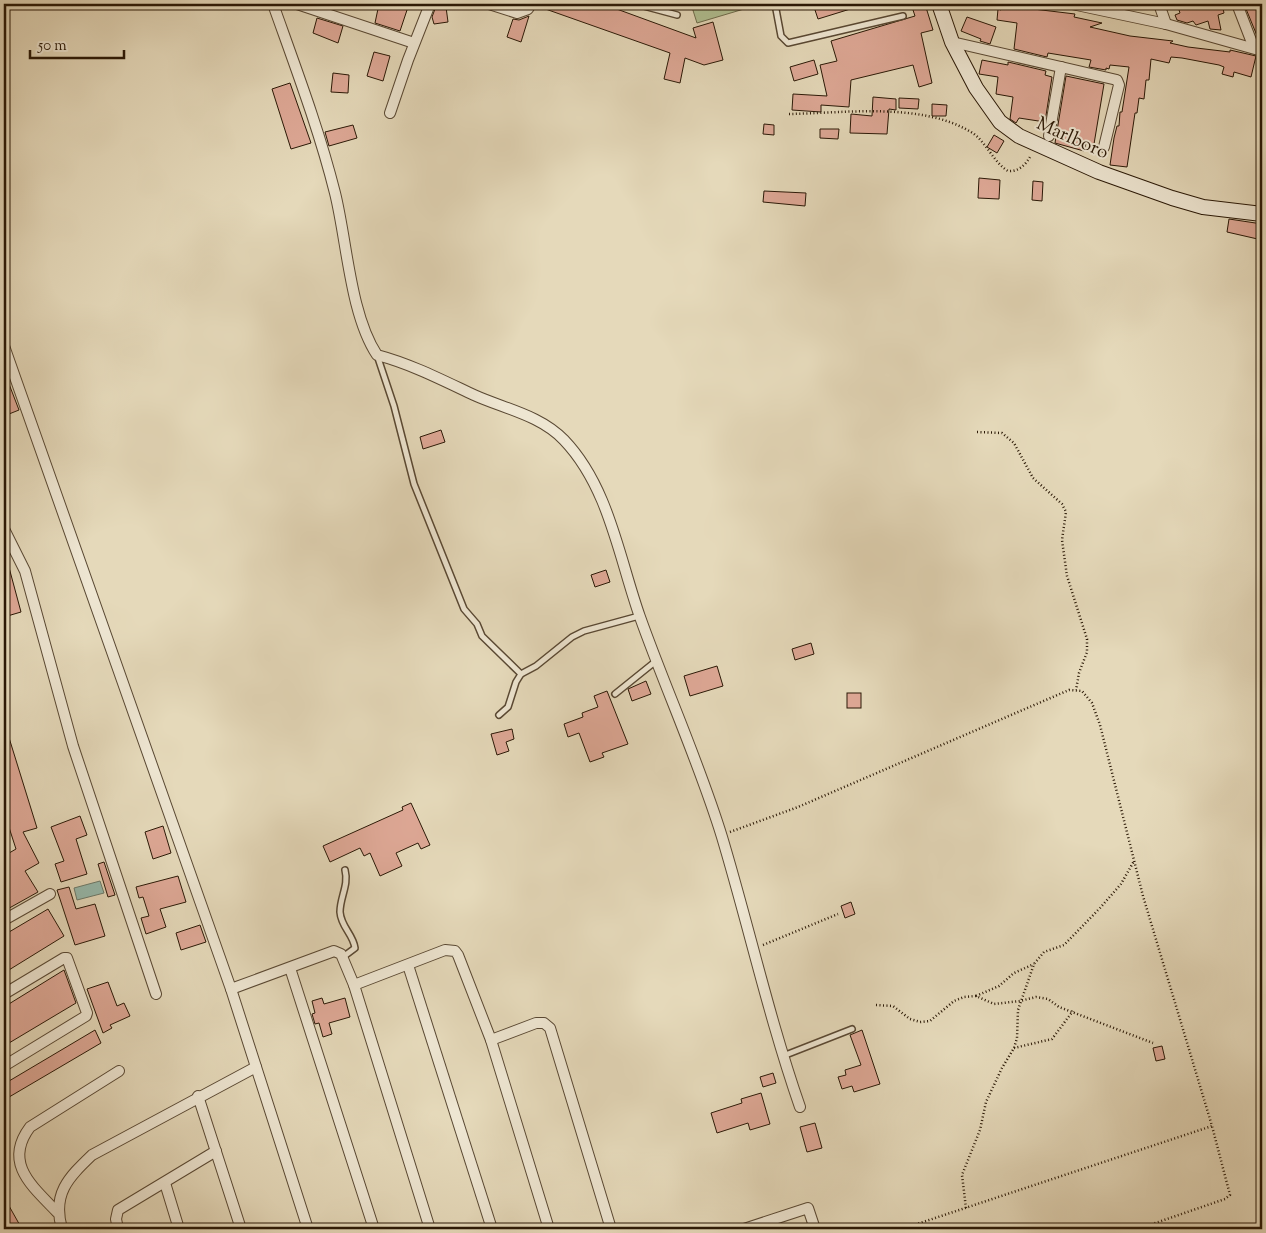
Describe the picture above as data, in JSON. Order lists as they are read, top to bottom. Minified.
{"streets":{"street":["Marlboro"]},"scale_bar":"50 m"}
